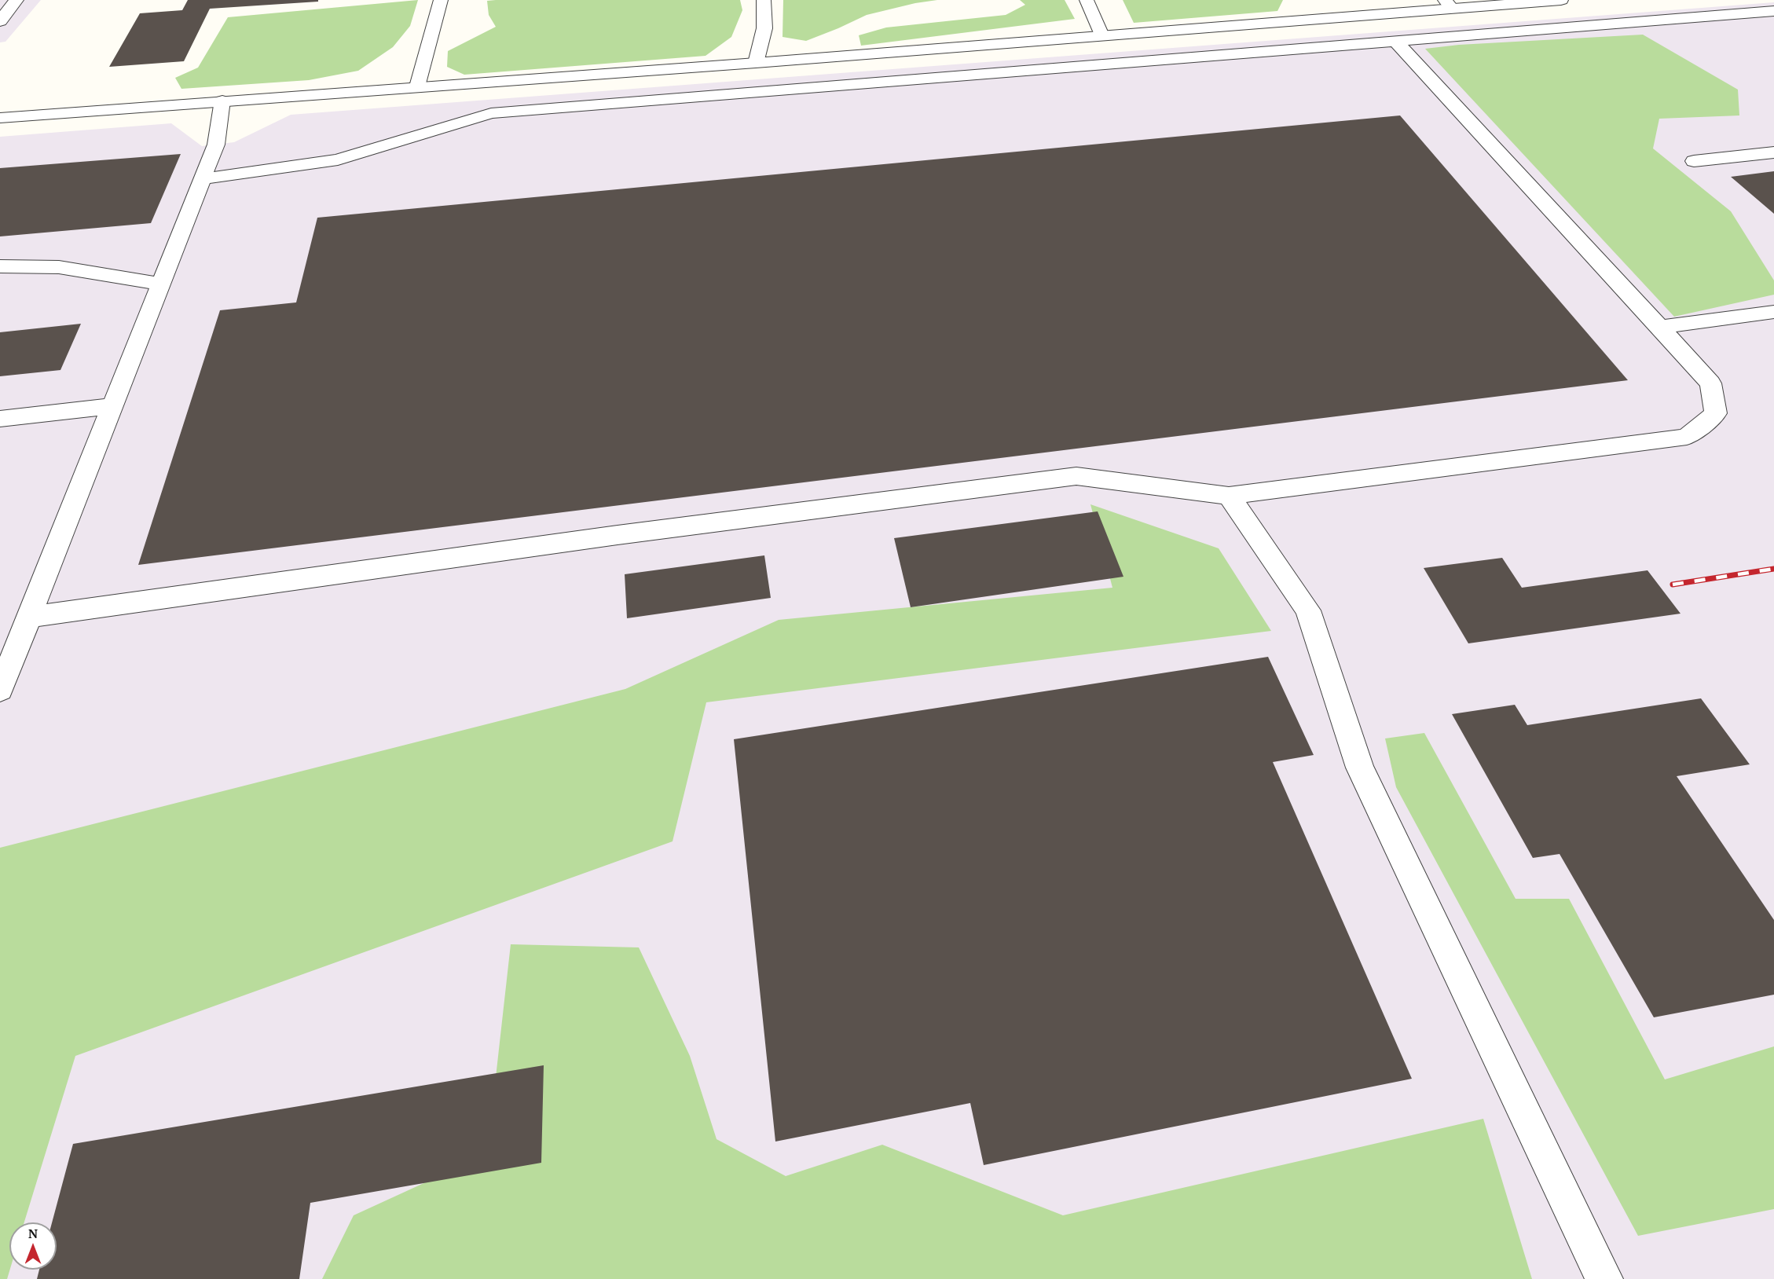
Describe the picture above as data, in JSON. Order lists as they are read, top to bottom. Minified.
{"north":"top"}
